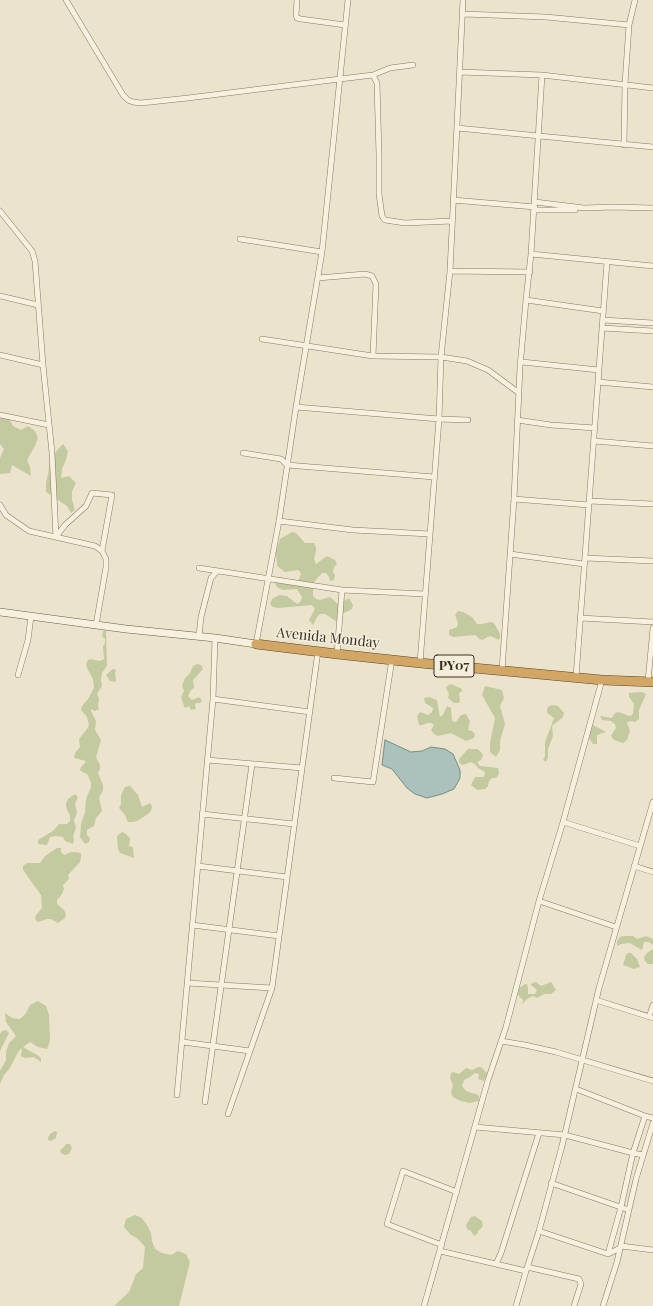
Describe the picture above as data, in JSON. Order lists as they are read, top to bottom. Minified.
{"streets":{"highway":["Avenida Monday","PY07"]}}
